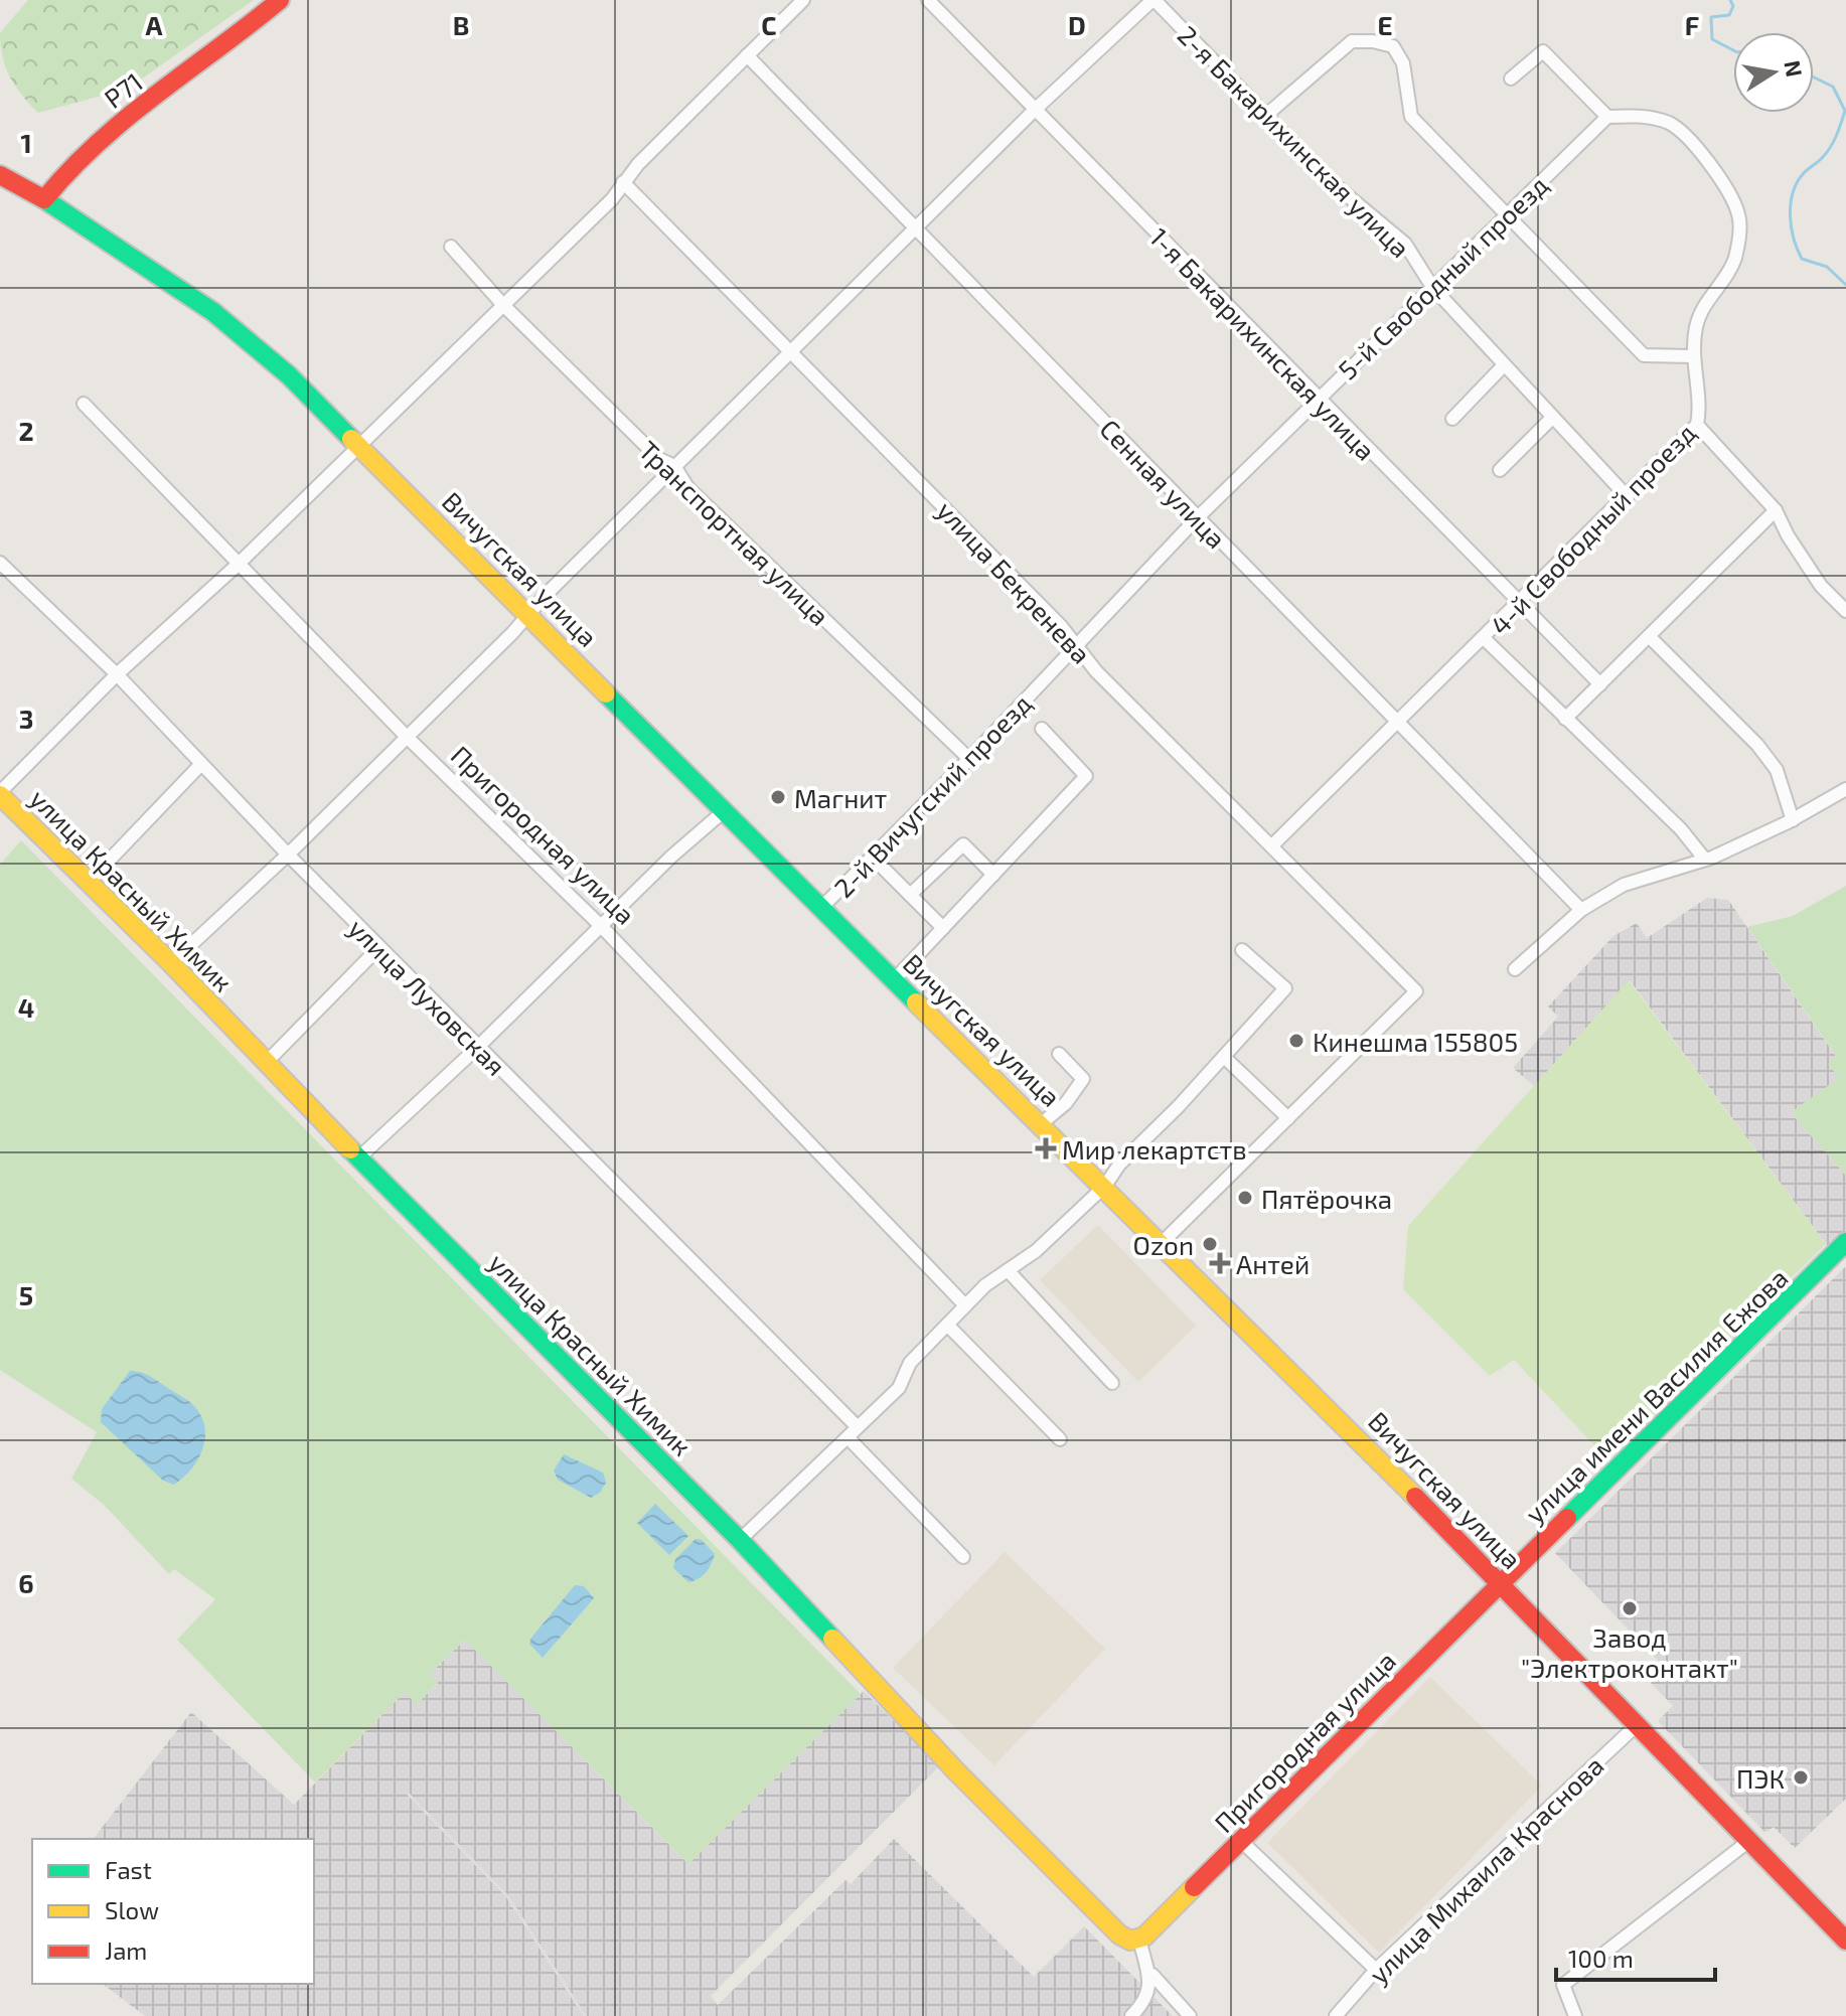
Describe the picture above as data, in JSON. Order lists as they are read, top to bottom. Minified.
{"streets":{"main road":["Р71","Вичугская улица","Пригородная улица","улица Красный Химик","улица имени Василия Ежова"],"street":["2-я Бакарихинская улица","5-й Свободный проезд","1-я Бакарихинская улица","Сенная улица","4-й Свободный проезд","Транспортная улица","улица Бекренева","2-й Вичугский проезд","улица Луховская","улица Михаила Краснова"]},"crossings":[["Р71","Вичугская улица"],["2-я Бакарихинская улица","5-й Свободный проезд"],["2-я Бакарихинская улица","4-й Свободный проезд"],["5-й Свободный проезд","1-я Бакарихинская улица"],["5-й Свободный проезд","Сенная улица"],["5-й Свободный проезд","4-й Свободный проезд"],["5-й Свободный проезд","улица Бекренева"],["5-й Свободный проезд","2-й Вичугский проезд"],["1-я Бакарихинская улица","4-й Свободный проезд"],["Сенная улица","4-й Свободный проезд"],["4-й Свободный проезд","улица Бекренева"],["Транспортная улица","2-й Вичугский проезд"],["Вичугская улица","2-й Вичугский проезд"],["Вичугская улица","Пригородная улица"],["Вичугская улица","улица имени Василия Ежова"],["Вичугская улица","улица Михаила Краснова"],["улица Бекренева","2-й Вичугский проезд"],["Пригородная улица","улица Красный Химик"],["Пригородная улица","улица имени Василия Ежова"]],"places":{"other":["Магнит","Кинешма 155805","Пятёрочка","Ozon","Завод \"Электроконтакт\"","ПЭК"],"health":["Мир лекартств","Антей"]},"legend":["Fast","Slow","Jam"],"scale_bar":"100 m","north":"right","grid":{"columns":["A","B","C","D","E","F"],"rows":["1","2","3","4","5","6"]}}
